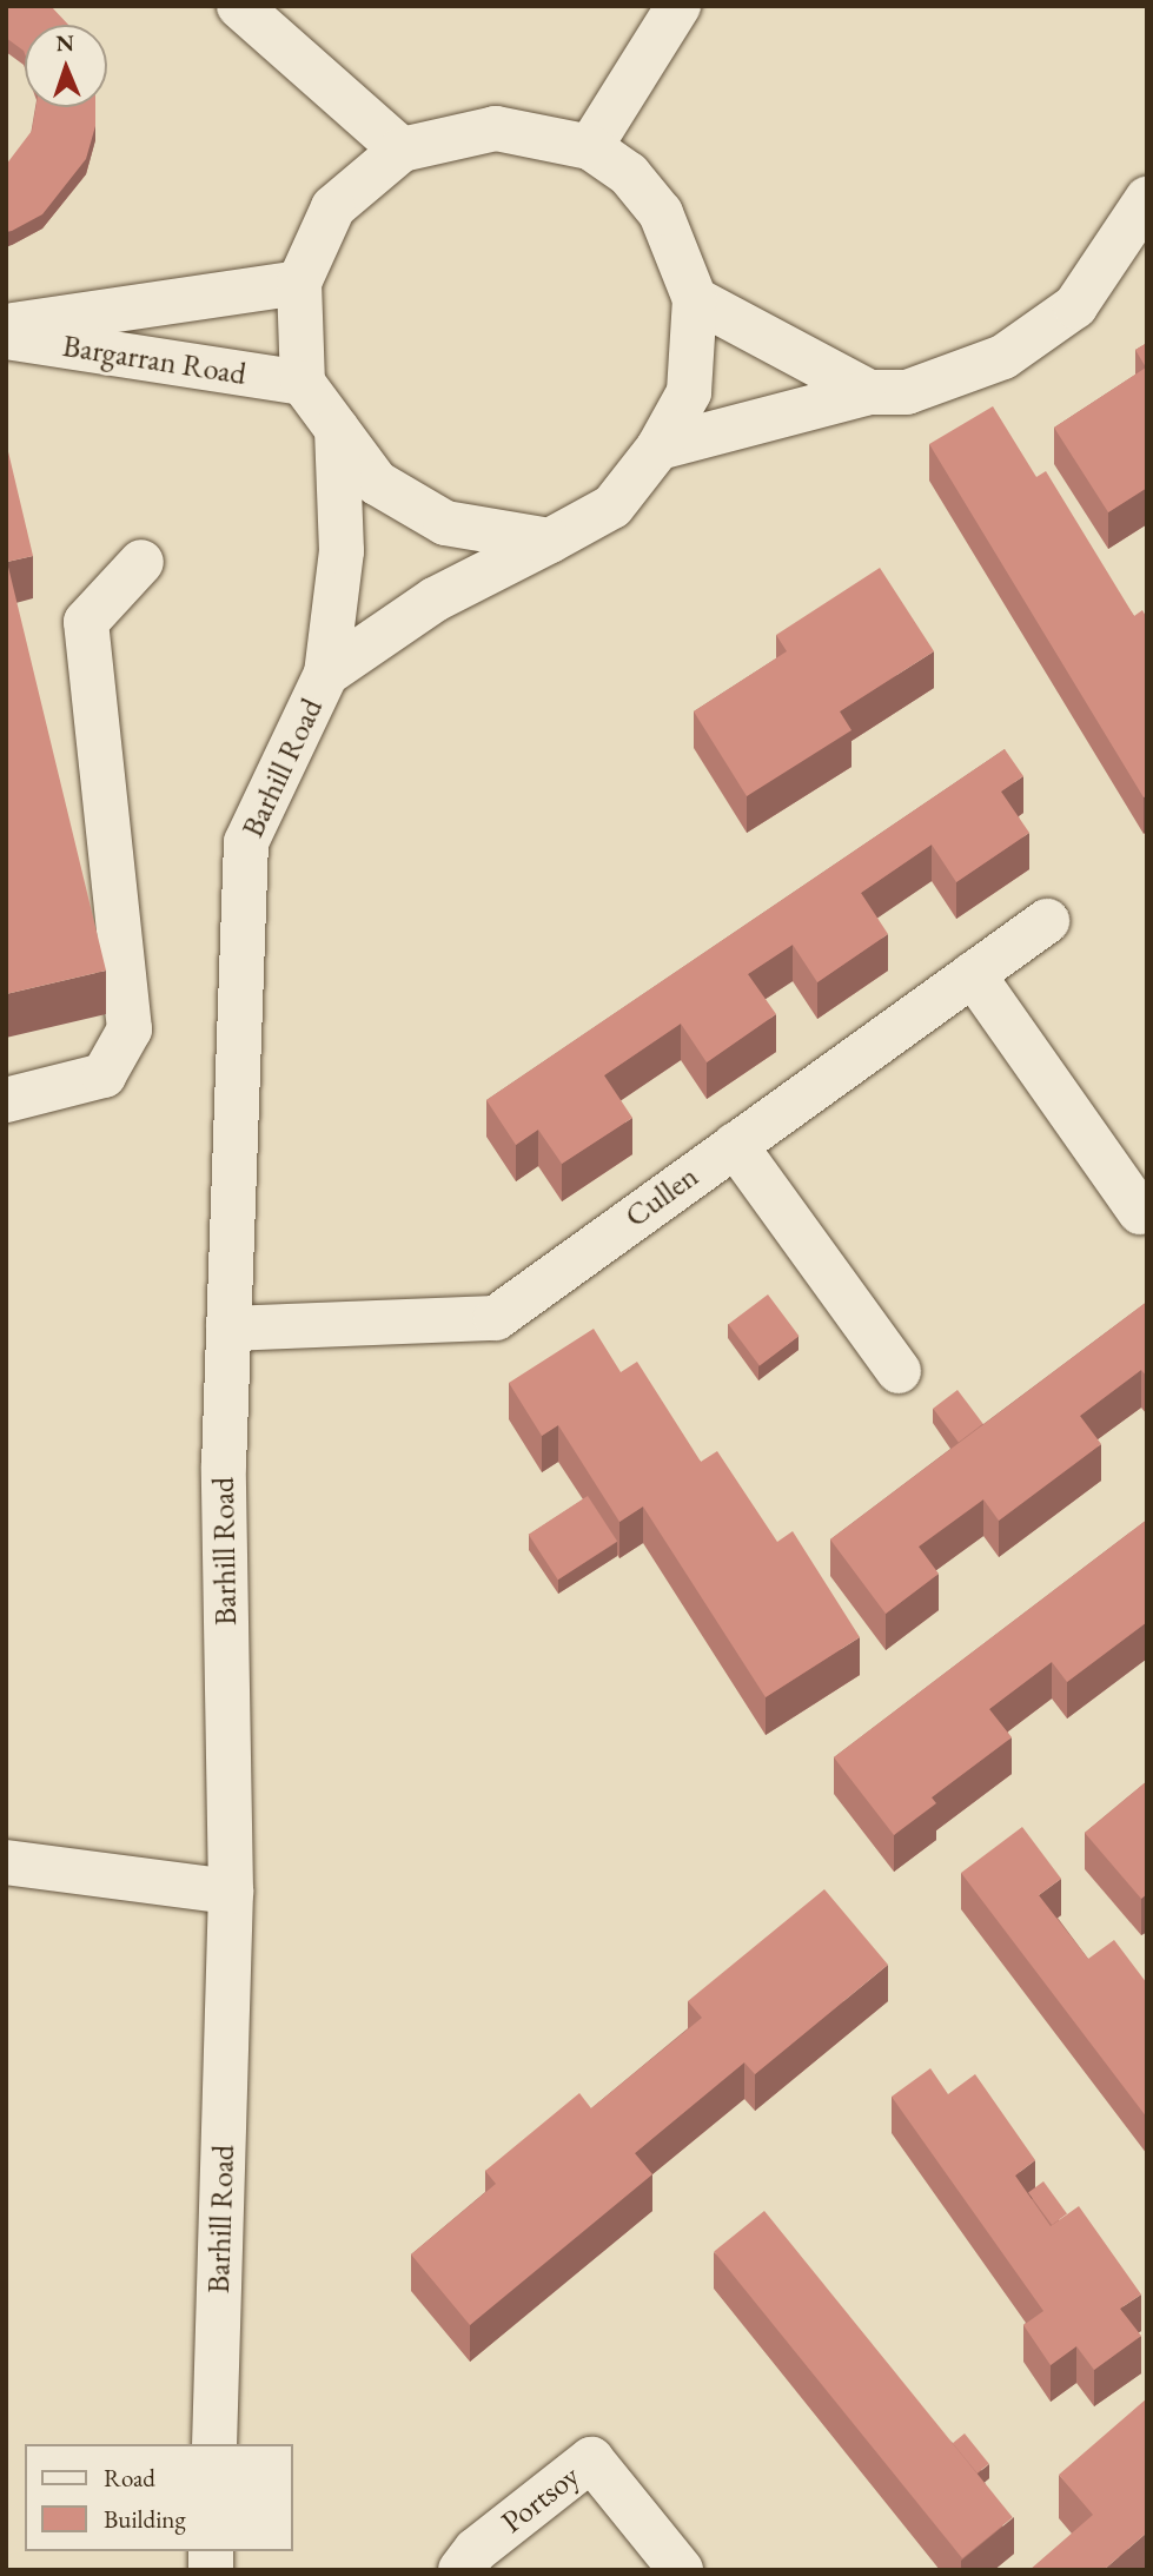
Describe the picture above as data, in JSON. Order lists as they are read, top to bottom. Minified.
{"streets":{"street":["Bargarran Road","Barhill Road","Cullen","Portsoy"]},"crossings":[["Barhill Road","Cullen"]],"legend":["Road","Building"],"north":"top"}
